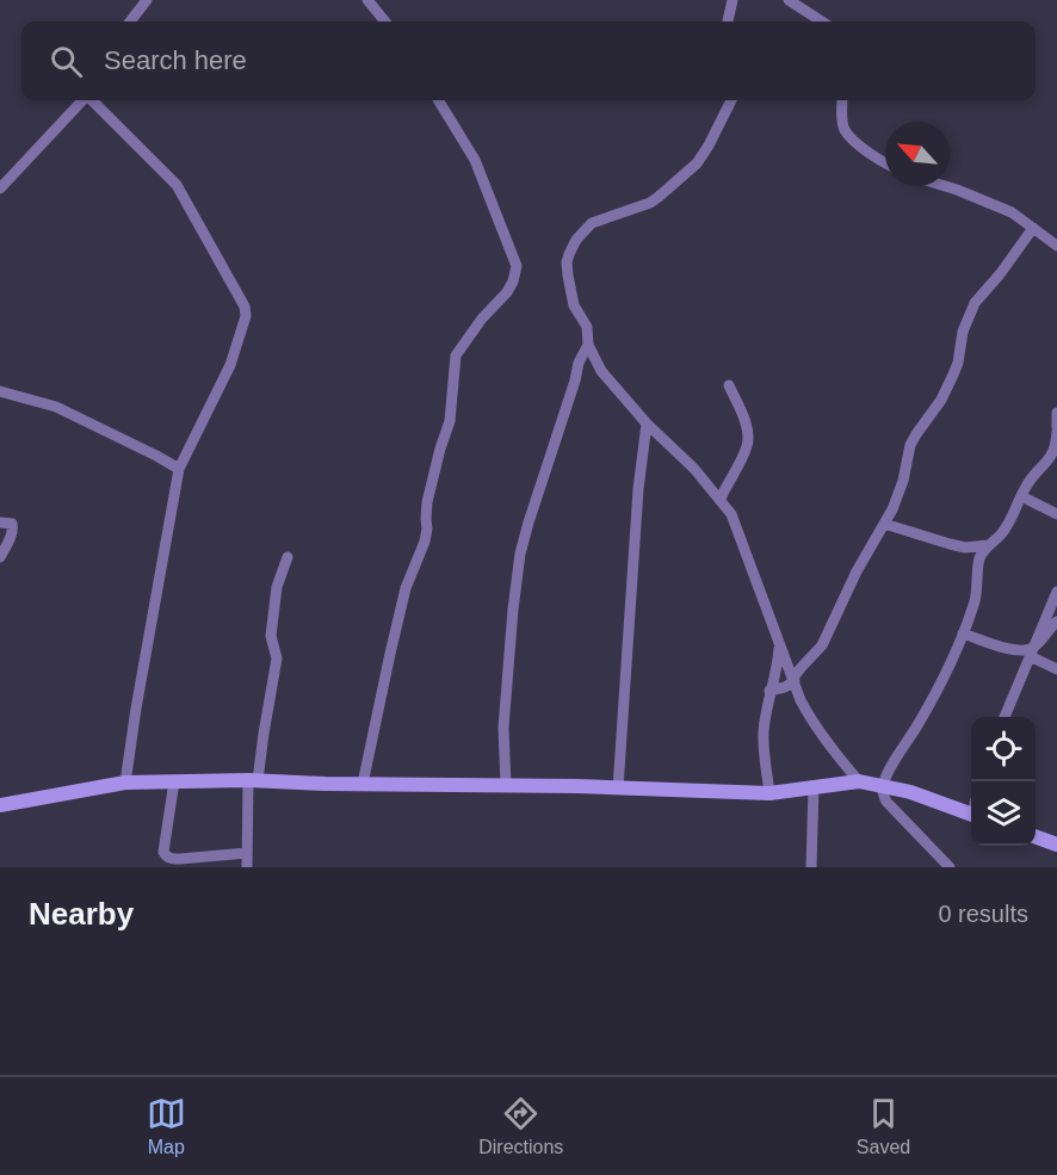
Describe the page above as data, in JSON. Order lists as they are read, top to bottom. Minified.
{"north":"top left","page":{"search":"Search here","heading":["Nearby","0 results"],"nav":["Map","Directions","Saved"]}}
